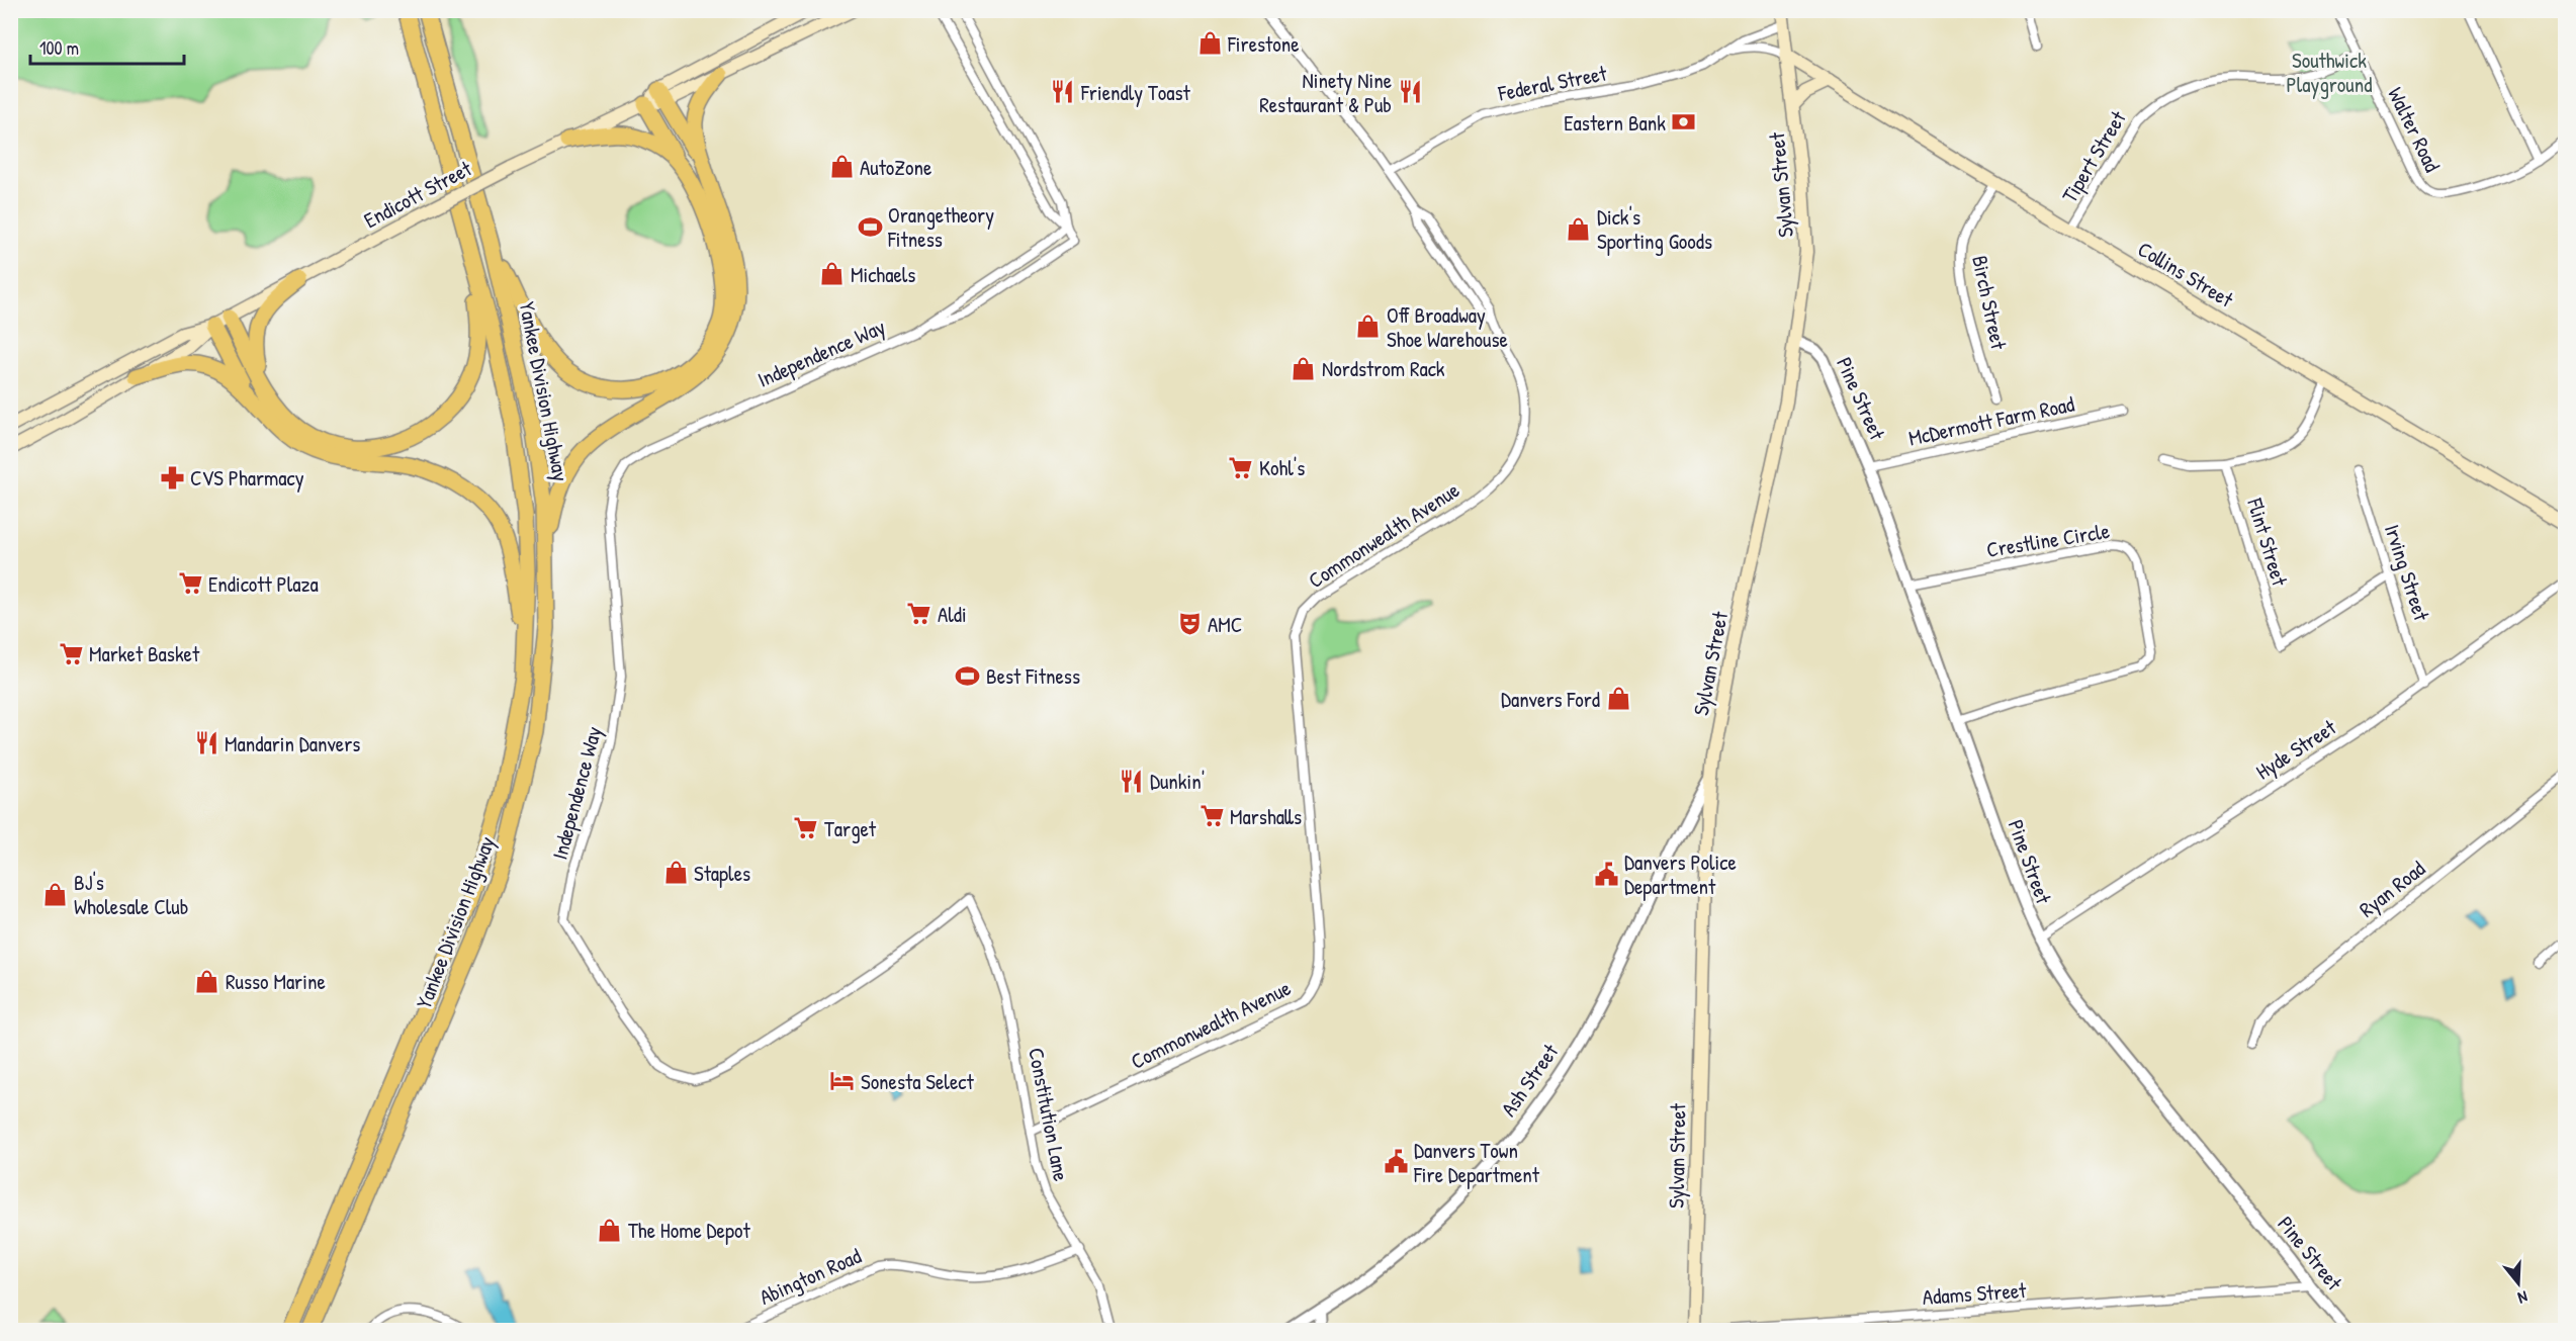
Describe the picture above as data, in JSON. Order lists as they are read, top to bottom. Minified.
{"streets":{"highway":["Yankee Division Highway"],"main road":["Sylvan Street","Endicott Street","Collins Street"],"street":["Federal Street","Walter Road","Tipert Street","Birch Street","Independence Way","Pine Street","McDermott Farm Road","Commonwealth Avenue","Crestline Circle","Flint Street","Irving Street","Hyde Street","Ryan Road","Ash Street","Constitution Lane","Abington Road","Adams Street"]},"crossings":[["Federal Street","Sylvan Street"],["Federal Street","Collins Street"],["Federal Street","Commonwealth Avenue"],["Walter Road","Tipert Street"],["Tipert Street","Collins Street"],["Sylvan Street","Collins Street"],["Sylvan Street","Pine Street"],["Sylvan Street","Ash Street"],["Sylvan Street","Adams Street"],["Collins Street","Birch Street"],["Independence Way","Constitution Lane"],["Pine Street","McDermott Farm Road"],["Pine Street","Crestline Circle"],["Pine Street","Hyde Street"],["Pine Street","Adams Street"],["Commonwealth Avenue","Constitution Lane"],["Flint Street","Irving Street"],["Irving Street","Hyde Street"],["Constitution Lane","Abington Road"]],"parks":["Southwick Playground"],"places":{"shop":["Firestone","AutoZone","Dick's Sporting Goods","Michaels","Off Broadway Shoe Warehouse","Nordstrom Rack","Danvers Ford","Staples","BJ's Wholesale Club","Russo Marine","The Home Depot"],"restaurant":["Friendly Toast","Ninety Nine Restaurant & Pub","Mandarin Danvers","Dunkin'"],"bank":["Eastern Bank"],"sports":["Orangetheory Fitness","Best Fitness"],"supermarket":["Kohl's","Endicott Plaza","Aldi","Market Basket","Marshalls","Target"],"pharmacy":["CVS Pharmacy"],"theatre":["AMC"],"public building":["Danvers Police Department","Danvers Town Fire Department"],"hotel":["Sonesta Select"]},"scale_bar":"100 m","north":"bottom"}
